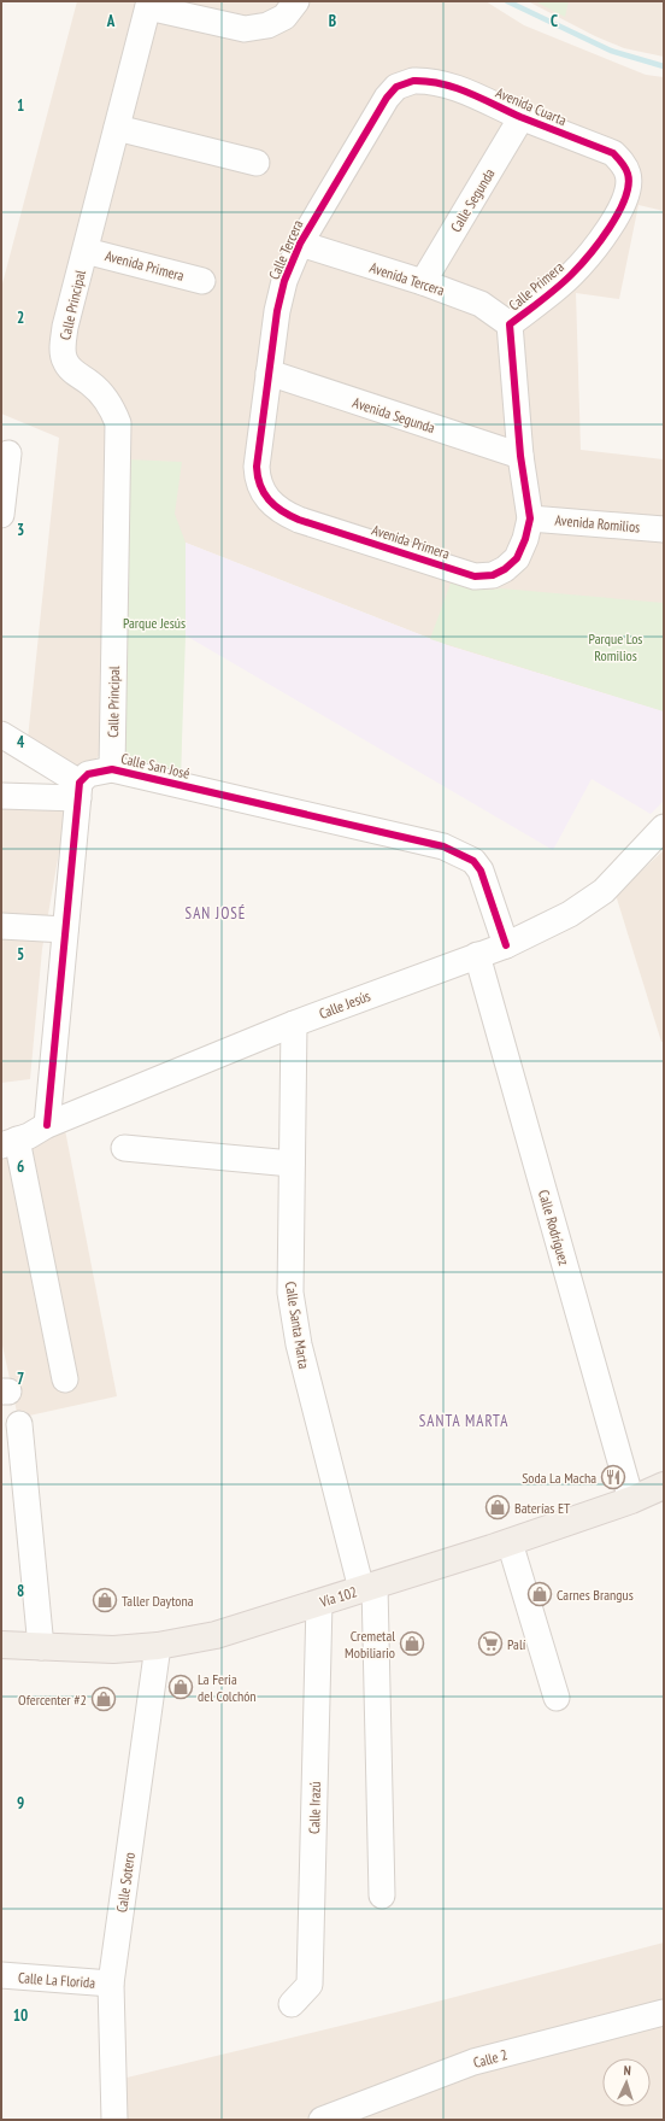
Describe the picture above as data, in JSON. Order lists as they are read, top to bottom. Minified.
{"streets":{"main road":["Vía 102"],"street":["Avenida Cuarta","Calle Segunda","Calle Tercera","Avenida Primera","Avenida Tercera","Calle Primera","Calle Principal","Avenida Segunda","Avenida Romilios","Calle San José","Calle Jesús","Calle Rodríguez","Calle Santa Marta","Calle Irazú","Calle Sotero","Calle La Florida","Calle 2"]},"crossings":[["Avenida Cuarta","Calle Segunda"],["Avenida Cuarta","Calle Tercera"],["Avenida Cuarta","Calle Primera"],["Calle Segunda","Avenida Tercera"],["Calle Tercera","Avenida Primera"],["Calle Tercera","Avenida Tercera"],["Calle Tercera","Avenida Segunda"],["Avenida Primera","Calle Primera"],["Avenida Primera","Calle Principal"],["Avenida Primera","Avenida Romilios"],["Avenida Tercera","Calle Primera"],["Calle Primera","Avenida Segunda"],["Calle Primera","Avenida Romilios"],["Calle Principal","Calle San José"],["Calle San José","Calle Jesús"],["Calle Jesús","Calle Rodríguez"],["Calle Jesús","Calle Santa Marta"],["Calle Rodríguez","Vía 102"],["Calle Santa Marta","Vía 102"],["Vía 102","Calle Irazú"],["Vía 102","Calle Sotero"],["Calle Sotero","Calle La Florida"]],"districts":["SAN JOSÉ","SANTA MARTA"],"parks":["Parque Jesús","Parque Los Romilios"],"places":{"restaurant":["Soda La Macha"],"shop":["Baterías ET","Carnes Brangus","Taller Daytona","Cremetal Mobiliario","La Feria del Colchón","Ofercenter #2"],"supermarket":["Palí"]},"north":"top","grid":{"columns":["A","B","C"],"rows":["1","2","3","4","5","6","7","8","9","10"]}}
